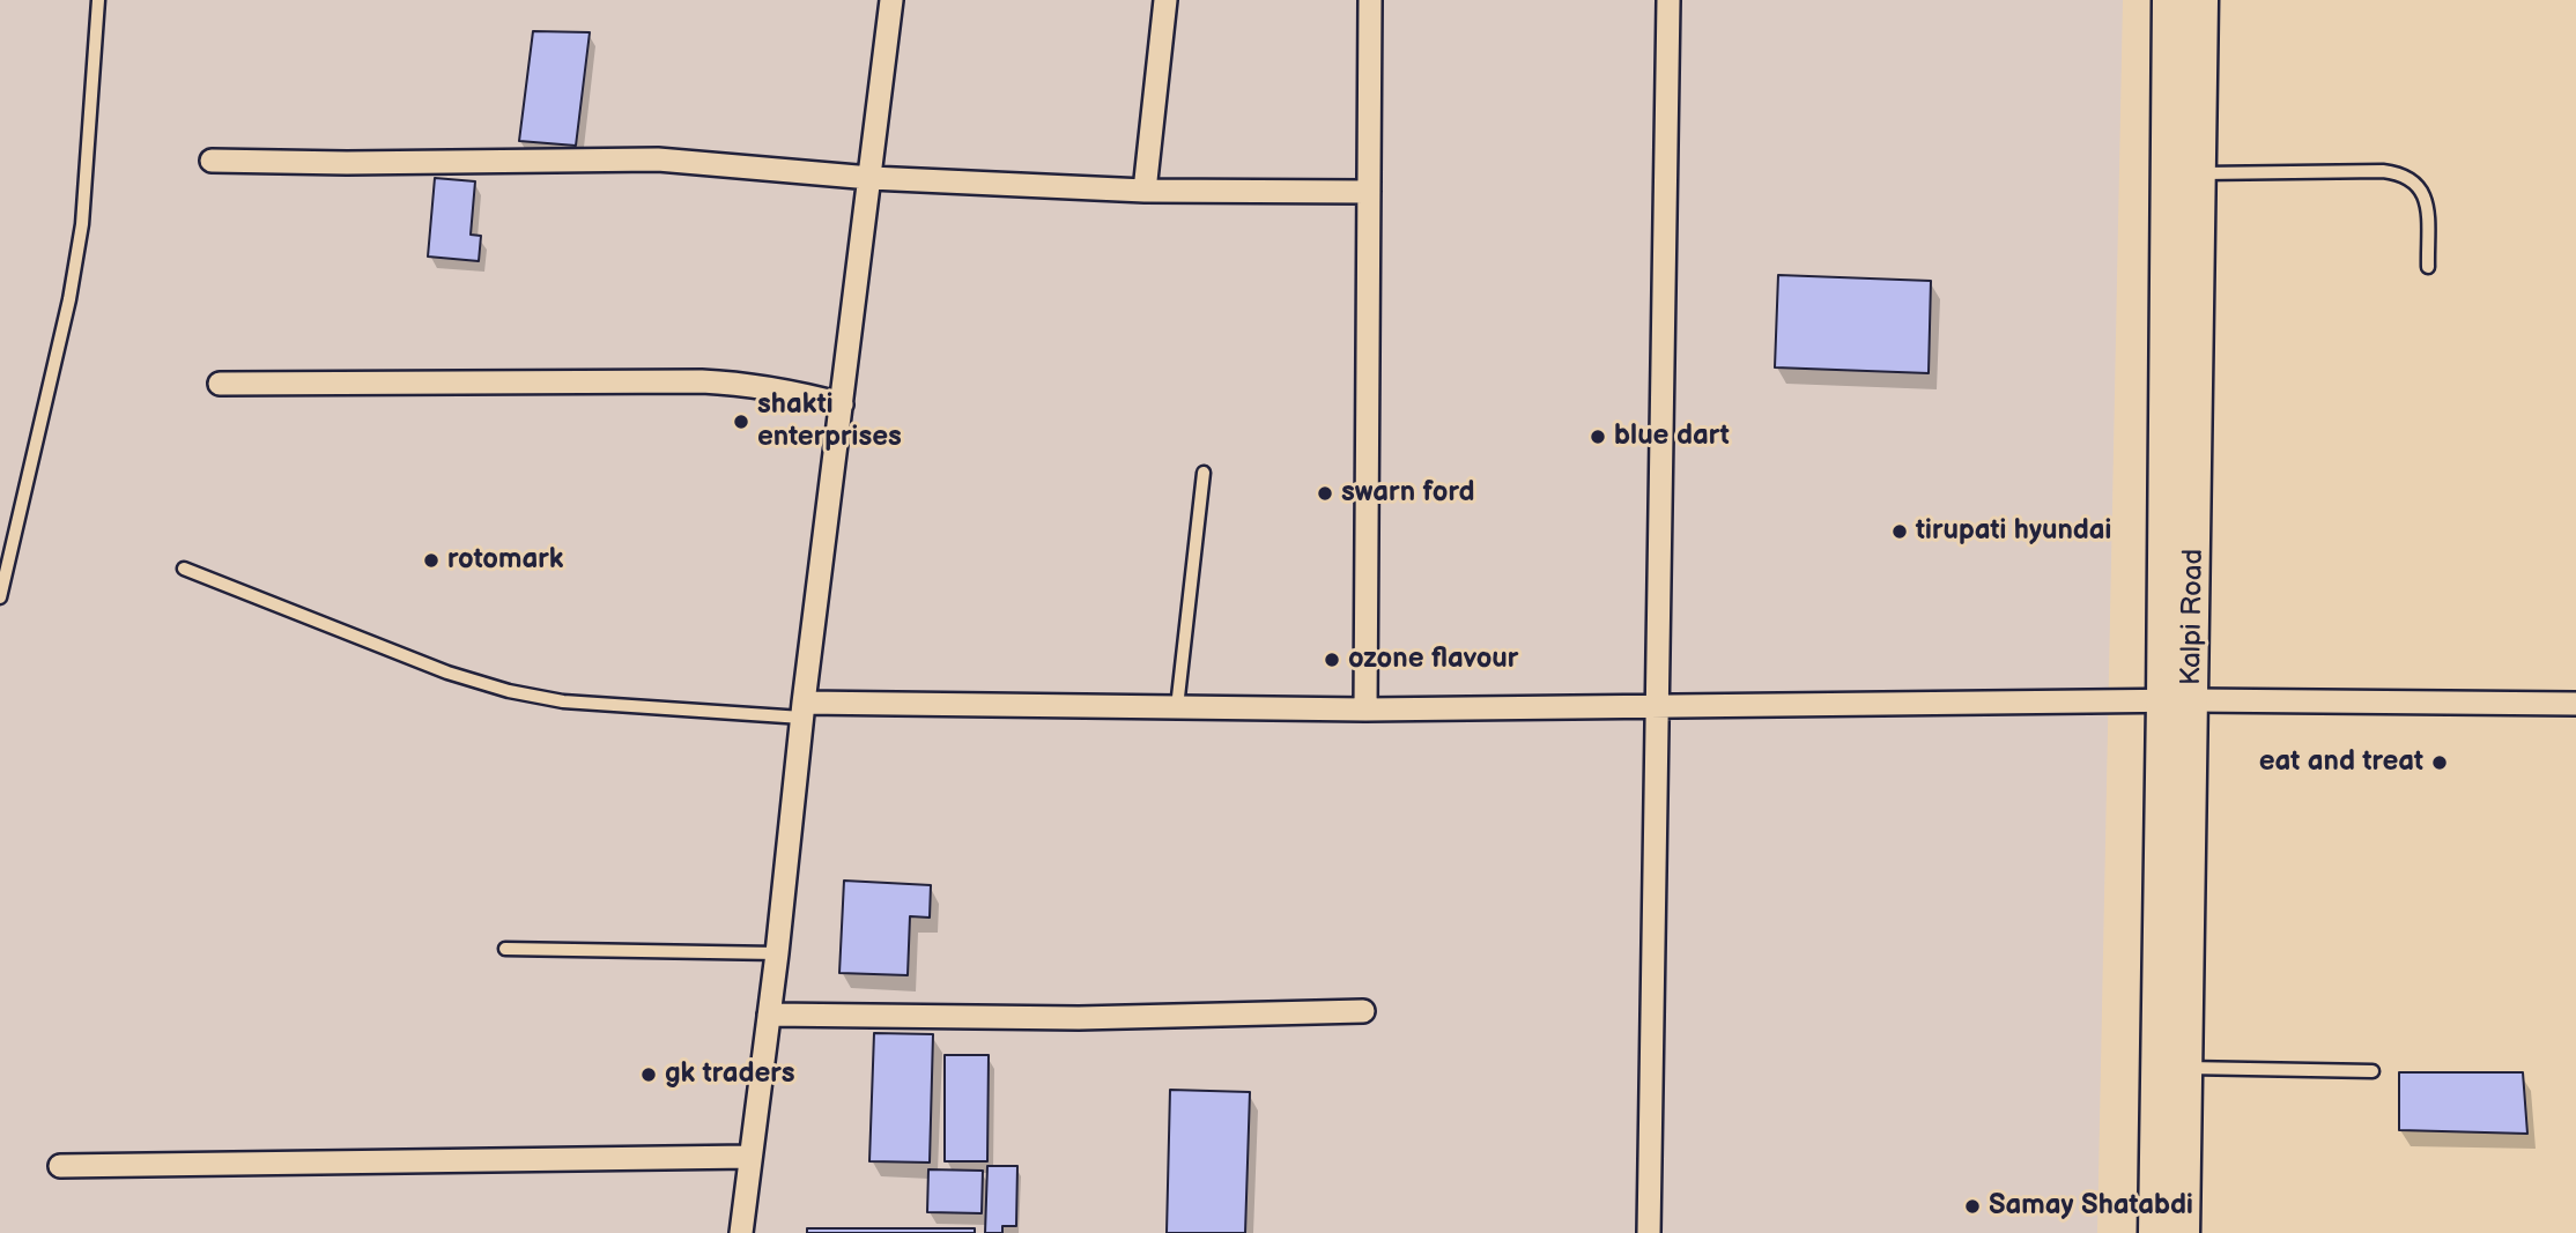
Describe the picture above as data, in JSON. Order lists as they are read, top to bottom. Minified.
{"streets":{"main road":["Kalpi Road"]},"places":["shakti enterprises","blue dart","swarn ford","tirupati hyundai","rotomark","ozone flavour","eat and treat","gk traders","Samay Shatabdi"]}
